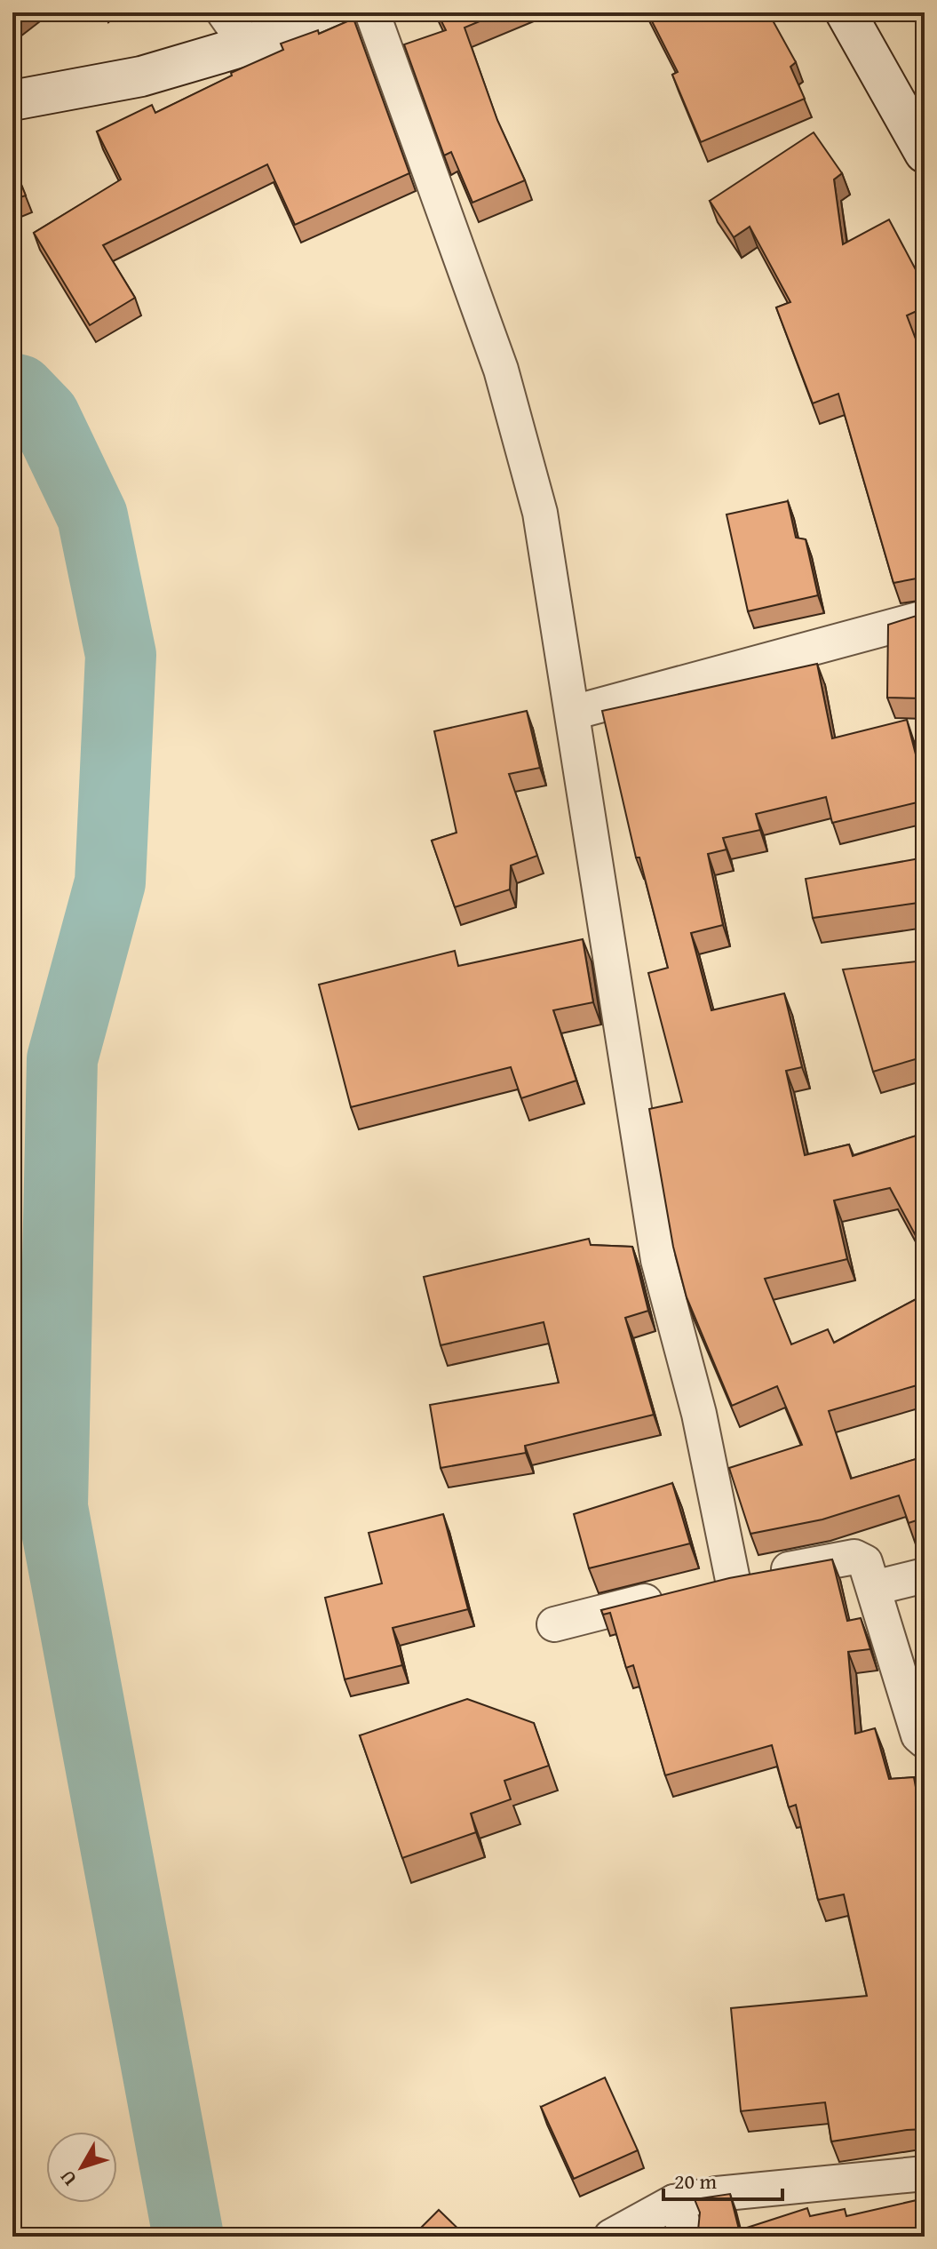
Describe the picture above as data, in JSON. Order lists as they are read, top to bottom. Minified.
{"scale_bar":"20 m","north":"bottom left"}
